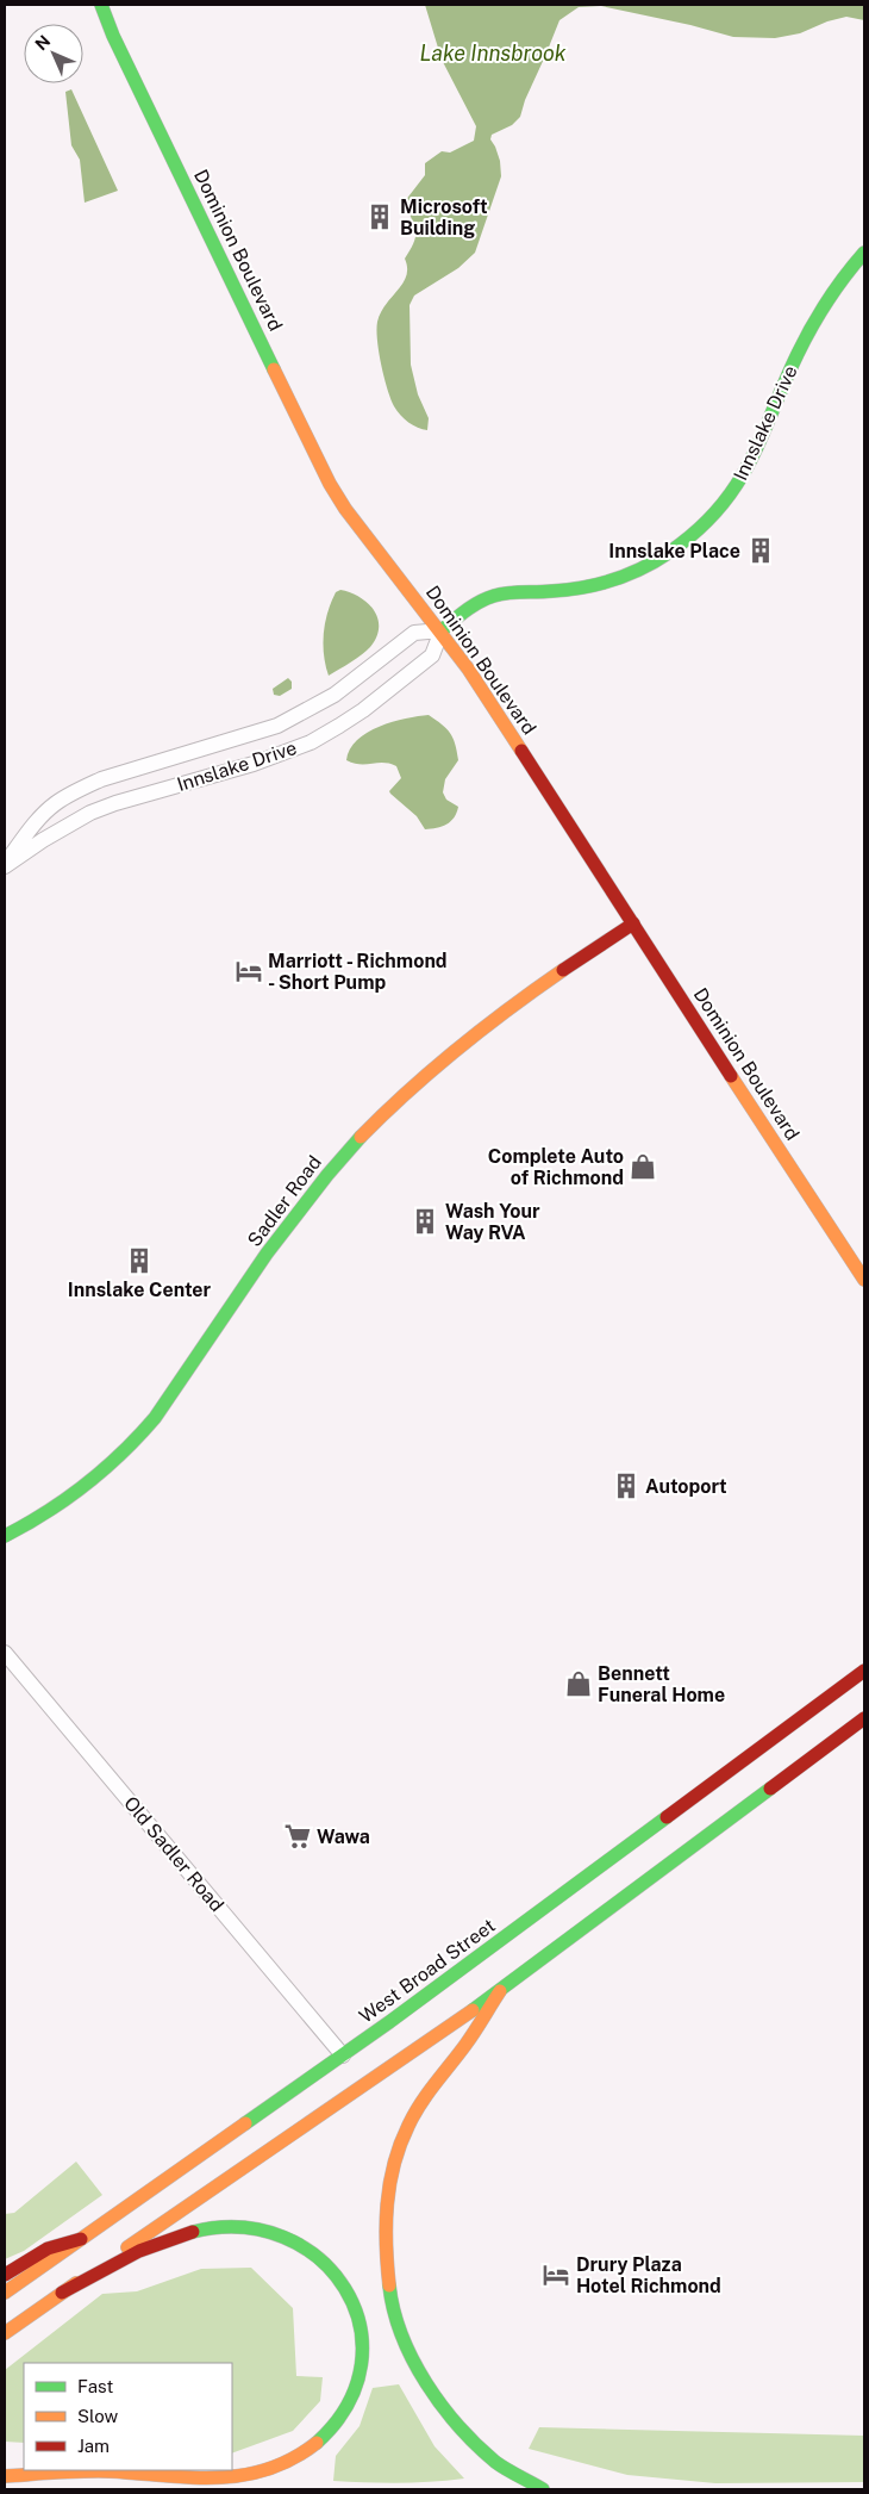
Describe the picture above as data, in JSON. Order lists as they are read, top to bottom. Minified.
{"streets":{"main road":["Dominion Boulevard","Innslake Drive","Sadler Road","West Broad Street"],"street":["Old Sadler Road"]},"crossings":[["Dominion Boulevard","Innslake Drive"],["Dominion Boulevard","Sadler Road"],["Old Sadler Road","West Broad Street"]],"water":["Lake Innsbrook"],"places":{"building":["Microsoft Building","Innslake Place","Wash Your Way RVA","Innslake Center","Autoport"],"hotel":["Marriott - Richmond - Short Pump","Drury Plaza Hotel Richmond"],"shop":["Complete Auto of Richmond","Bennett Funeral Home"],"supermarket":["Wawa"]},"legend":["Fast","Slow","Jam"],"north":"top left"}
